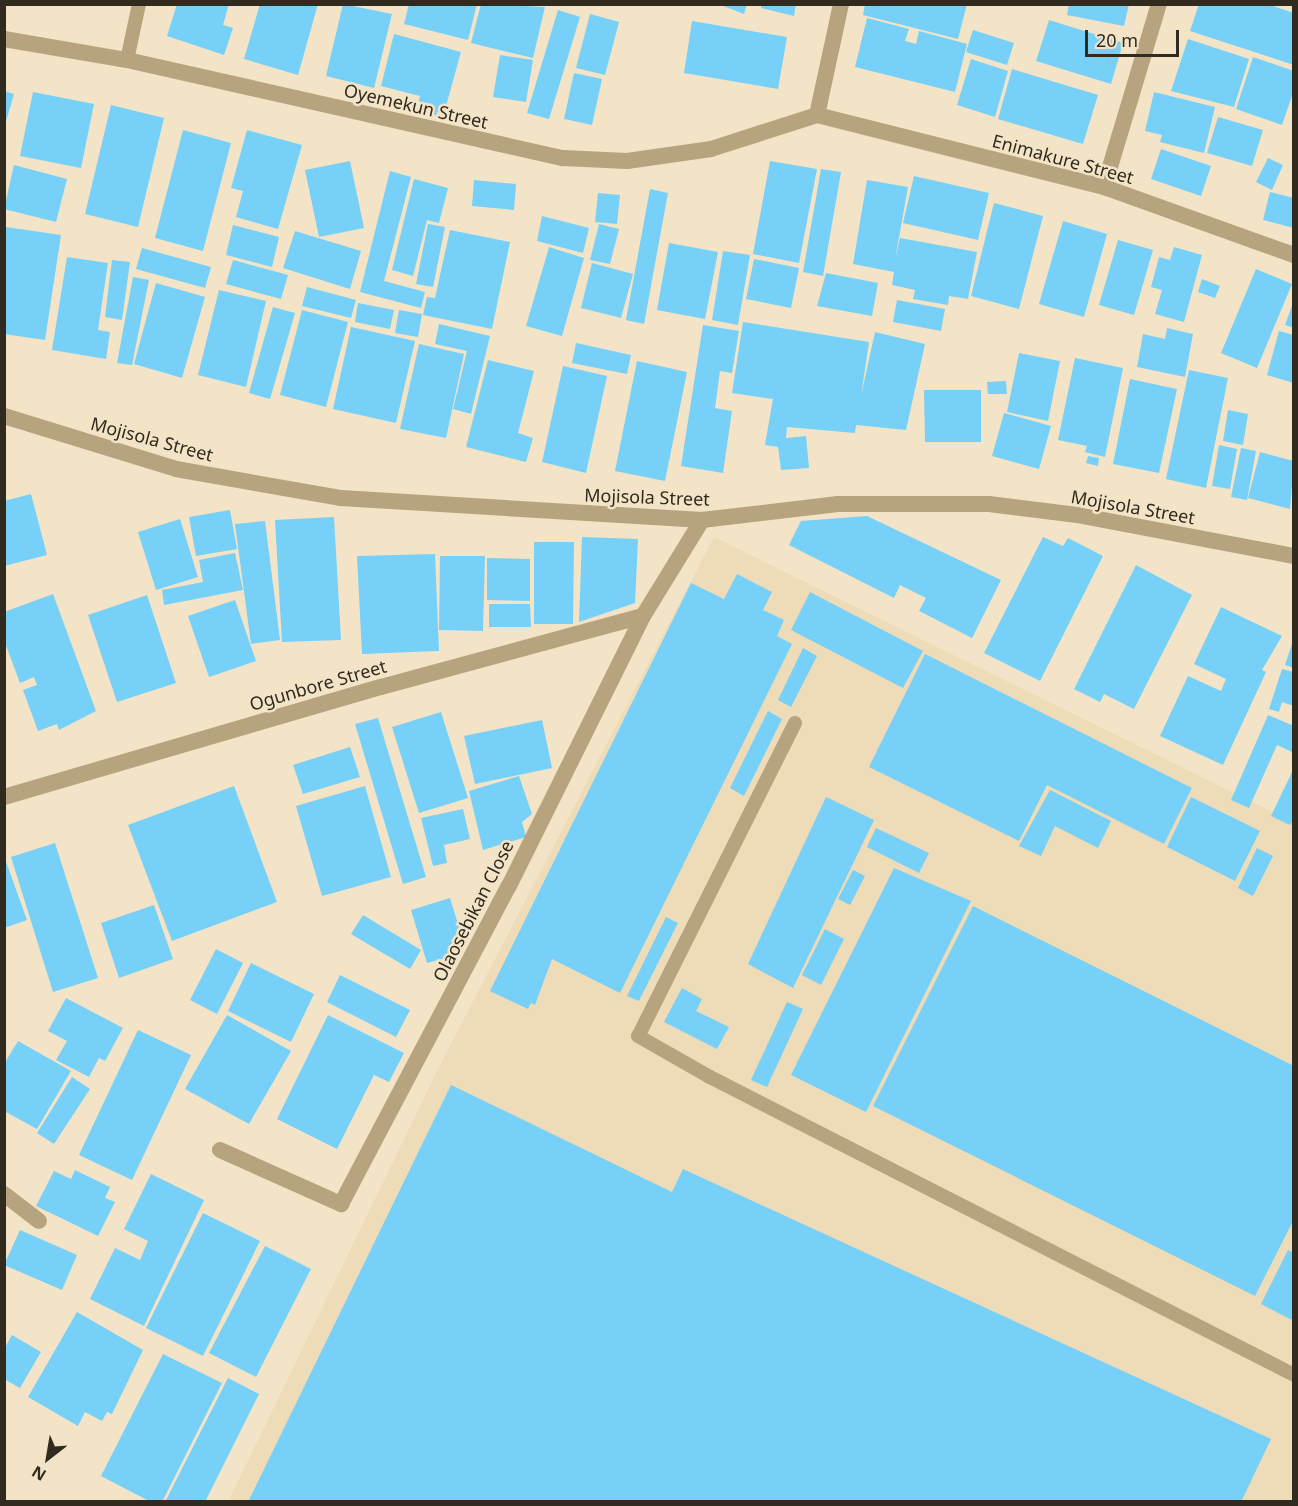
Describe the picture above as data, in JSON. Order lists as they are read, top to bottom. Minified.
{"streets":{"street":["Oyemekun Street","Enimakure Street","Mojisola Street","Ogunbore Street","Olaosebikan Close"]},"crossings":[["Oyemekun Street","Enimakure Street"],["Mojisola Street","Olaosebikan Close"],["Ogunbore Street","Olaosebikan Close"]],"scale_bar":"20 m","north":"bottom left"}
